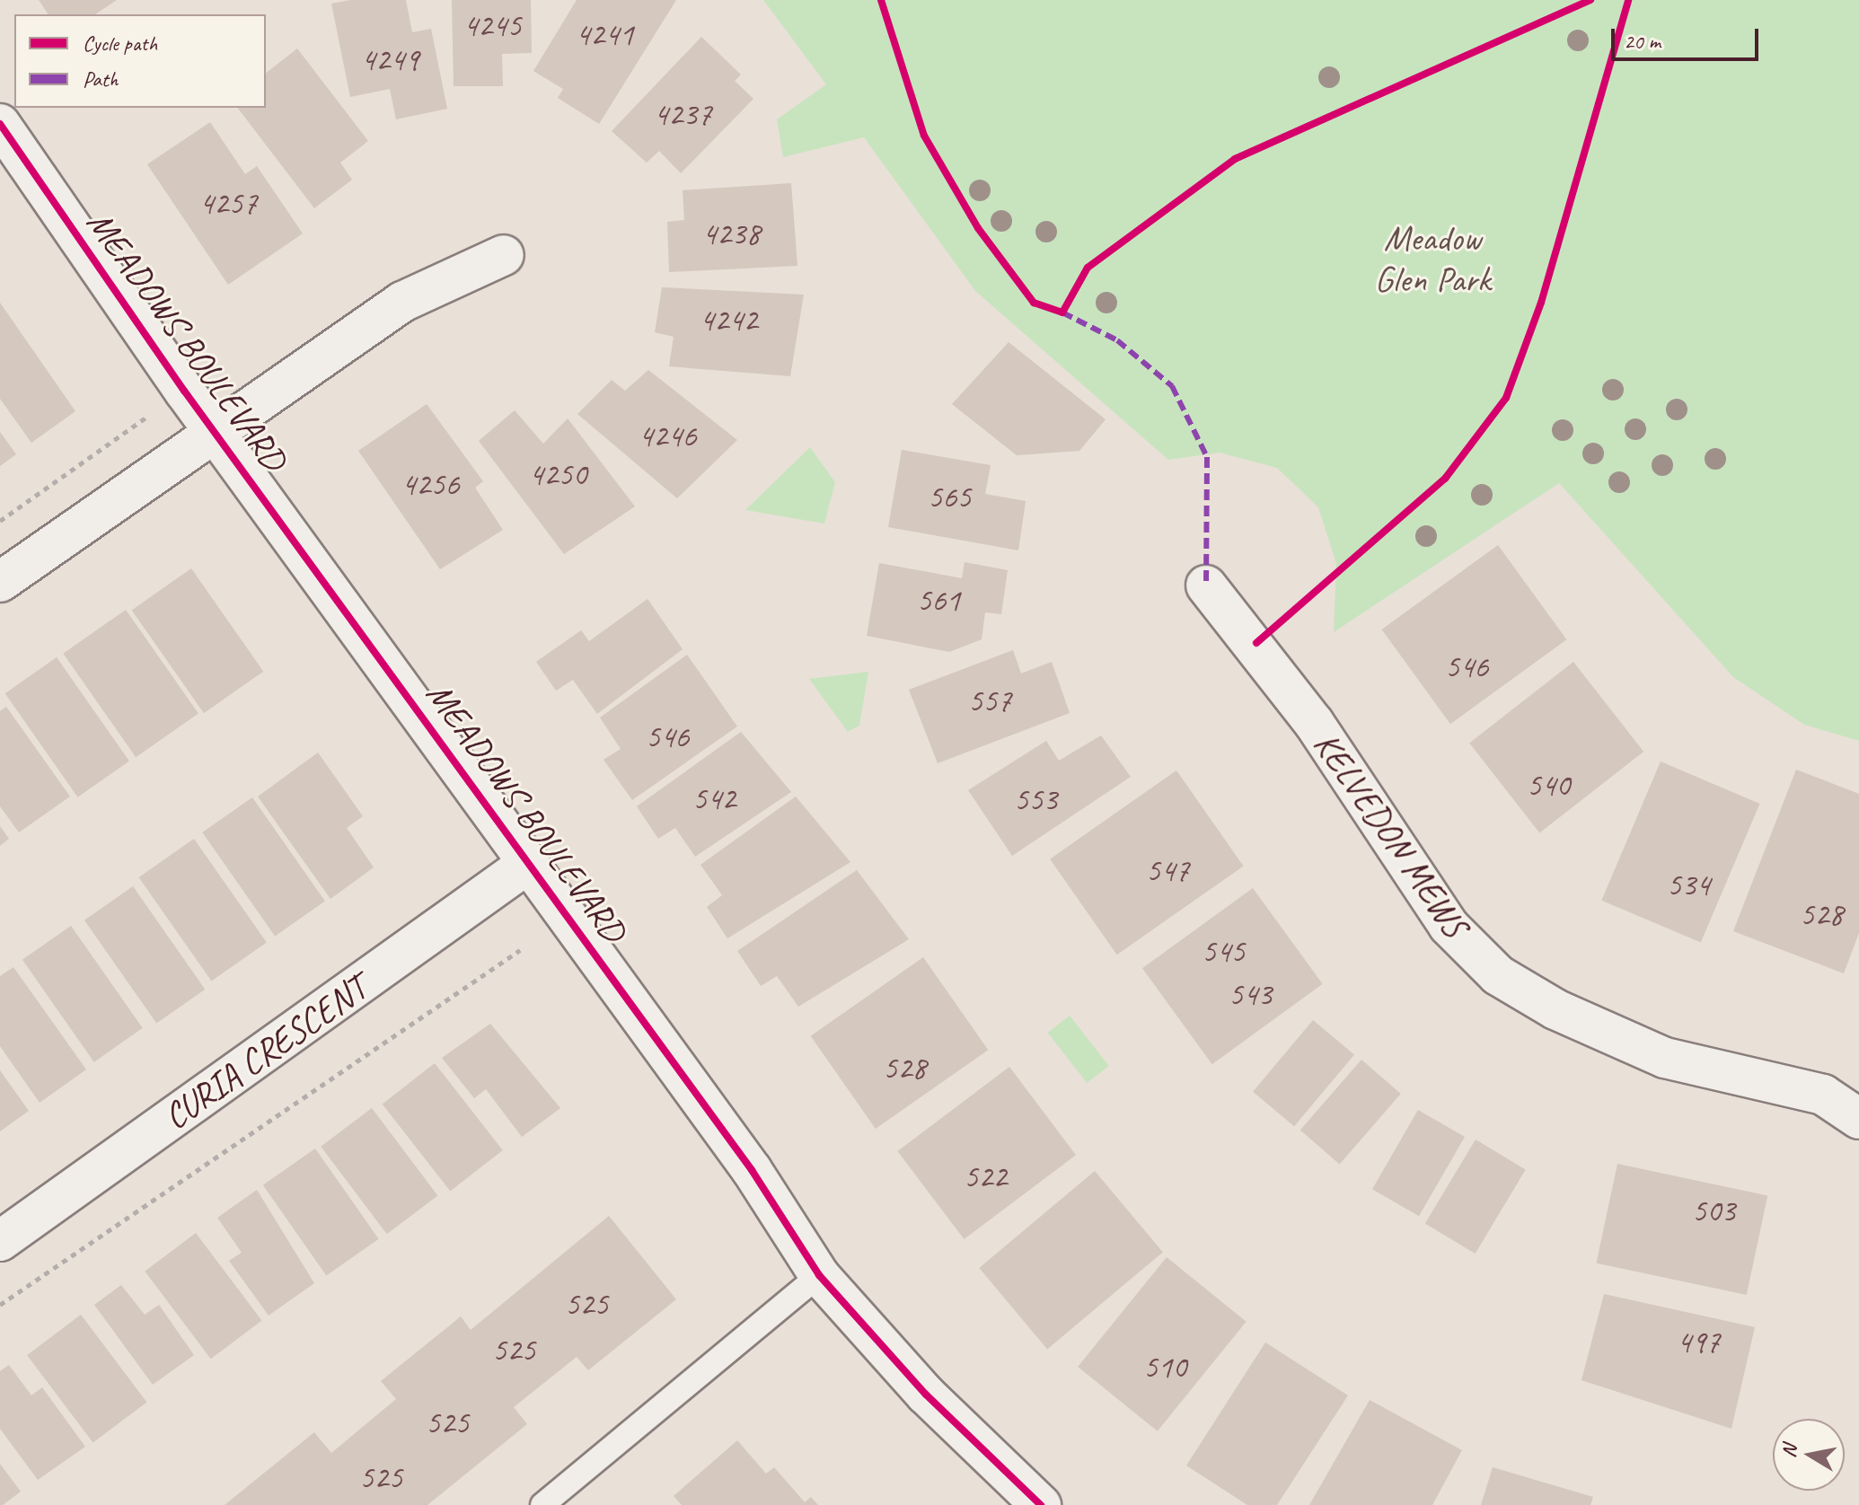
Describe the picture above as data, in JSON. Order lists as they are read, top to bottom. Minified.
{"streets":{"street":["MEADOWS BOULEVARD","KELVEDON MEWS","CURIA CRESCENT"]},"crossings":[["MEADOWS BOULEVARD","CURIA CRESCENT"]],"parks":["Meadow Glen Park"],"house_numbers":["4245","4241","4249","4237","4257","4238","4242","4246","4250","4256","565","561","546","557","546","540","542","553","547","534","528","545","543","528","522","503","525","497","525","510","525","525"],"legend":["Cycle path","Path"],"scale_bar":"20 m","north":"left"}
